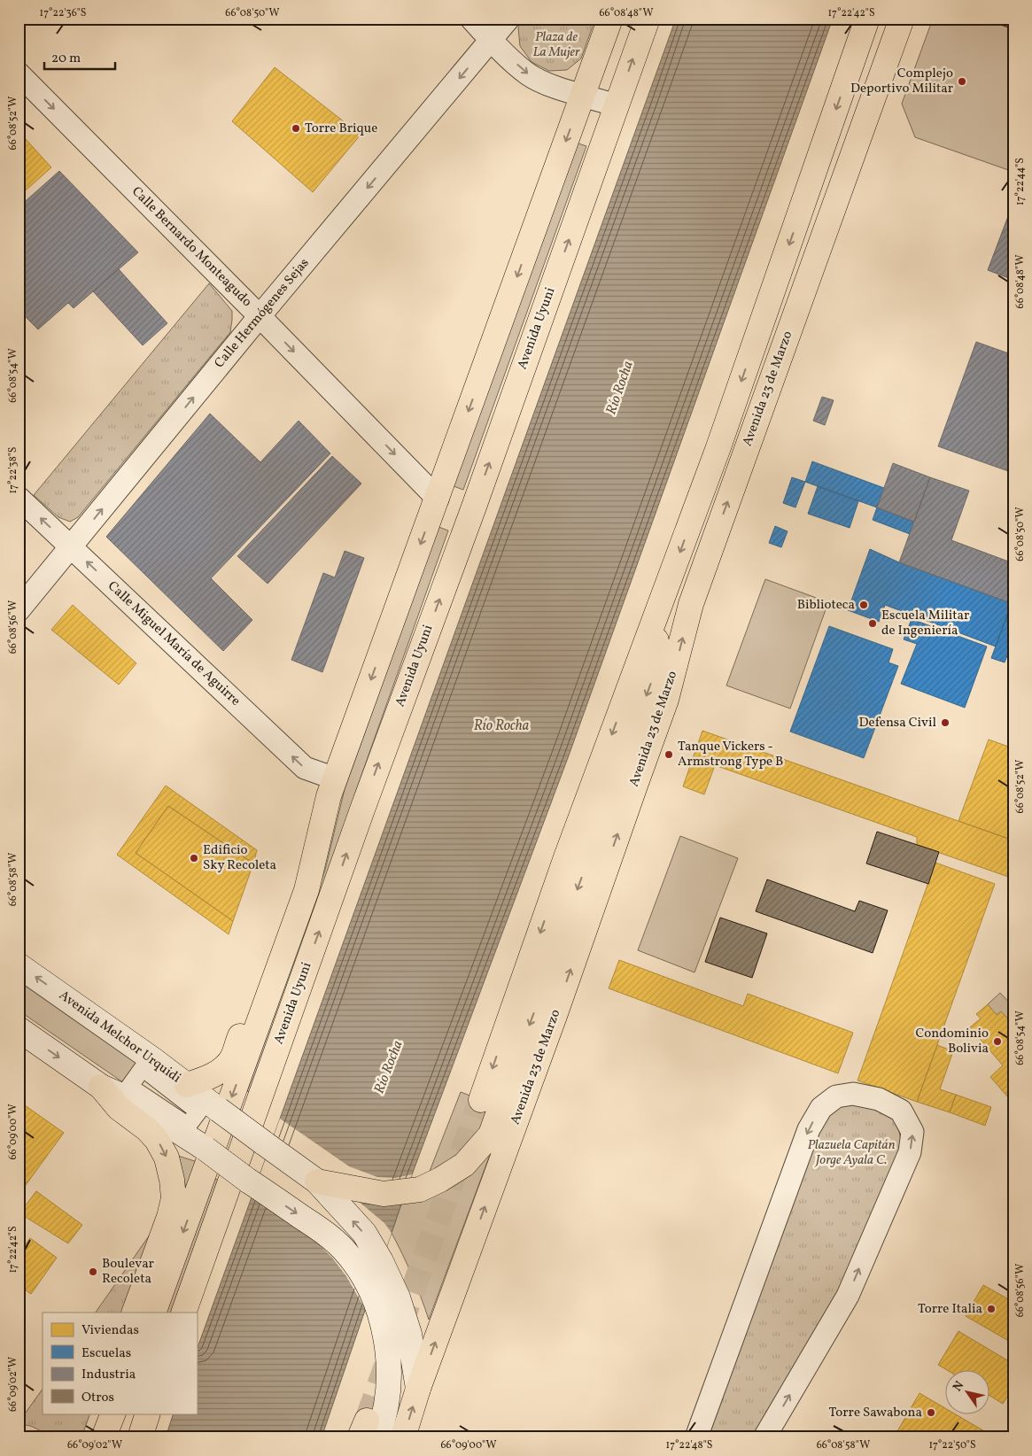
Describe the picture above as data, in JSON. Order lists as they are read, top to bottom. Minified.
{"streets":{"main road":["Avenida Uyuni","Avenida 23 de Marzo","Avenida Melchor Urquidi"],"street":["Calle Bernardo Monteagudo","Calle Hermógenes Sejas","Calle Miguel María de Aguirre"]},"crossings":[["Calle Bernardo Monteagudo","Calle Hermógenes Sejas"],["Calle Bernardo Monteagudo","Avenida Uyuni"],["Calle Hermógenes Sejas","Calle Miguel María de Aguirre"],["Avenida Uyuni","Calle Miguel María de Aguirre"],["Avenida 23 de Marzo","Avenida Melchor Urquidi"]],"one_way":["Calle Bernardo Monteagudo","Calle Miguel María de Aguirre","Avenida Melchor Urquidi"],"water":["Río Rocha"],"parks":["Plaza de La Mujer","Plazuela Capitán Jorge Ayala C."],"places":["Complejo Deportivo Militar","Torre Brique","Biblioteca","Escuela Militar de Ingeniería","Defensa Civil","Tanque Vickers - Armstrong Type B","Edificio Sky Recoleta","Condominio Bolivia","Boulevar Recoleta","Torre Italia","Torre Sawabona"],"legend":["Viviendas","Escuelas","Industria","Otros"],"scale_bar":"20 m","north":"top left","coordinates":["17°22'36\"S","66°08'50\"W","66°08'48\"W","17°22'42\"S","66°08'52\"W","17°22'44\"S","66°08'54\"W","17°22'38\"S","66°08'56\"W","66°08'58\"W","66°09'00\"W","66°09'02\"W","17°22'48\"S","17°22'50\"S"]}
